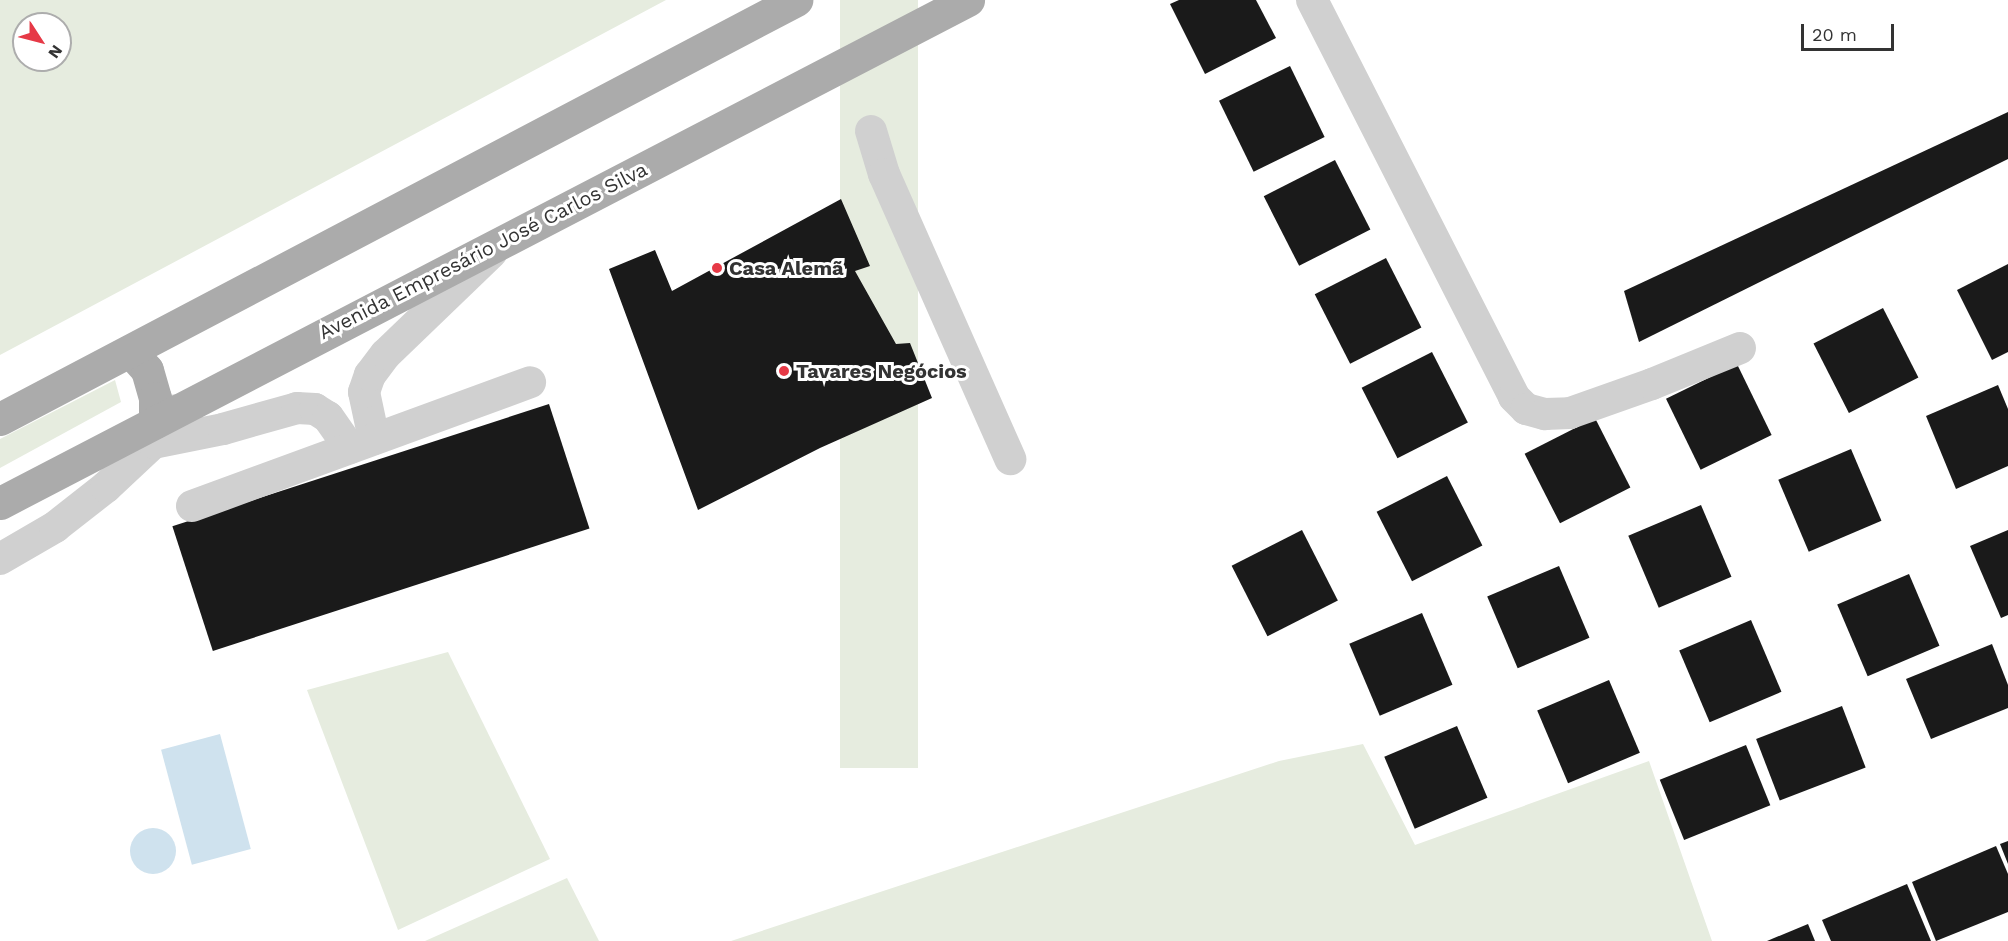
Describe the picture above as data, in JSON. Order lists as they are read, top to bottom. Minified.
{"streets":{"main road":["Avenida Empresário José Carlos Silva"]},"places":["Casa Alemã","Tavares Negócios"],"scale_bar":"20 m","north":"bottom right"}
